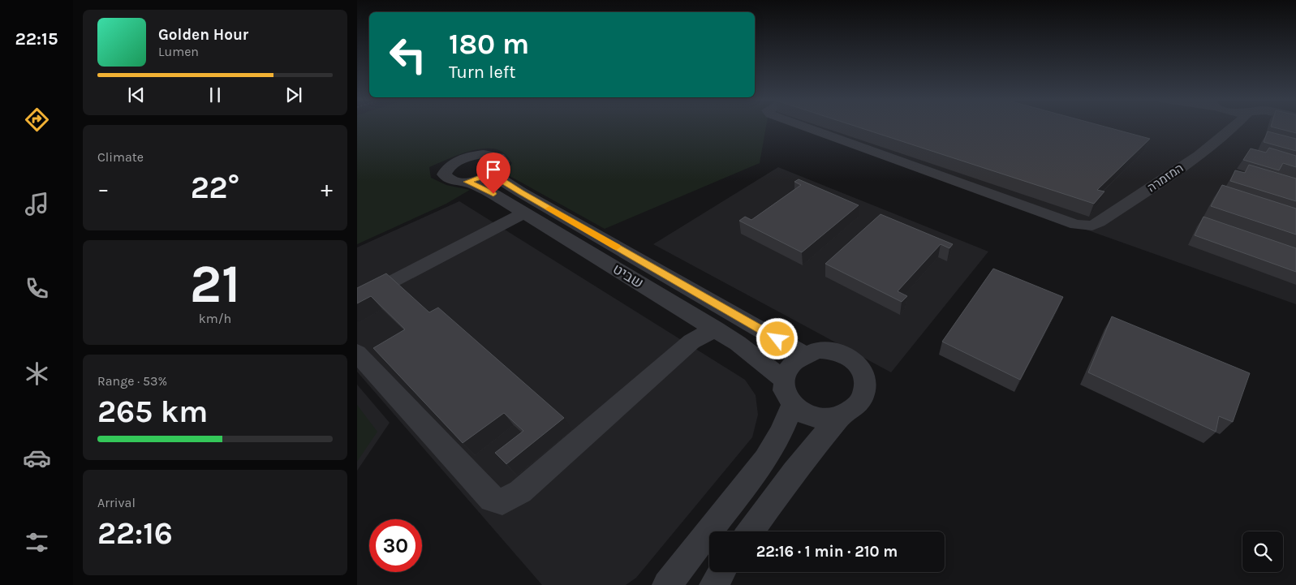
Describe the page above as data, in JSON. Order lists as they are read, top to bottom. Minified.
{"streets":{"street":["המזמרה","שביט"]},"page":{"tabs":"22:15","turn":["180 m","Turn left"],"song":["Golden Hour","Lumen"],"tile":["Climate",["21","km/h"],["Range · 53%","265 km"],["Arrival","22:16"]],"heat":["−","22°","+"],"limit":"30","trip":"22:16 · 1 min · 210 m"}}
